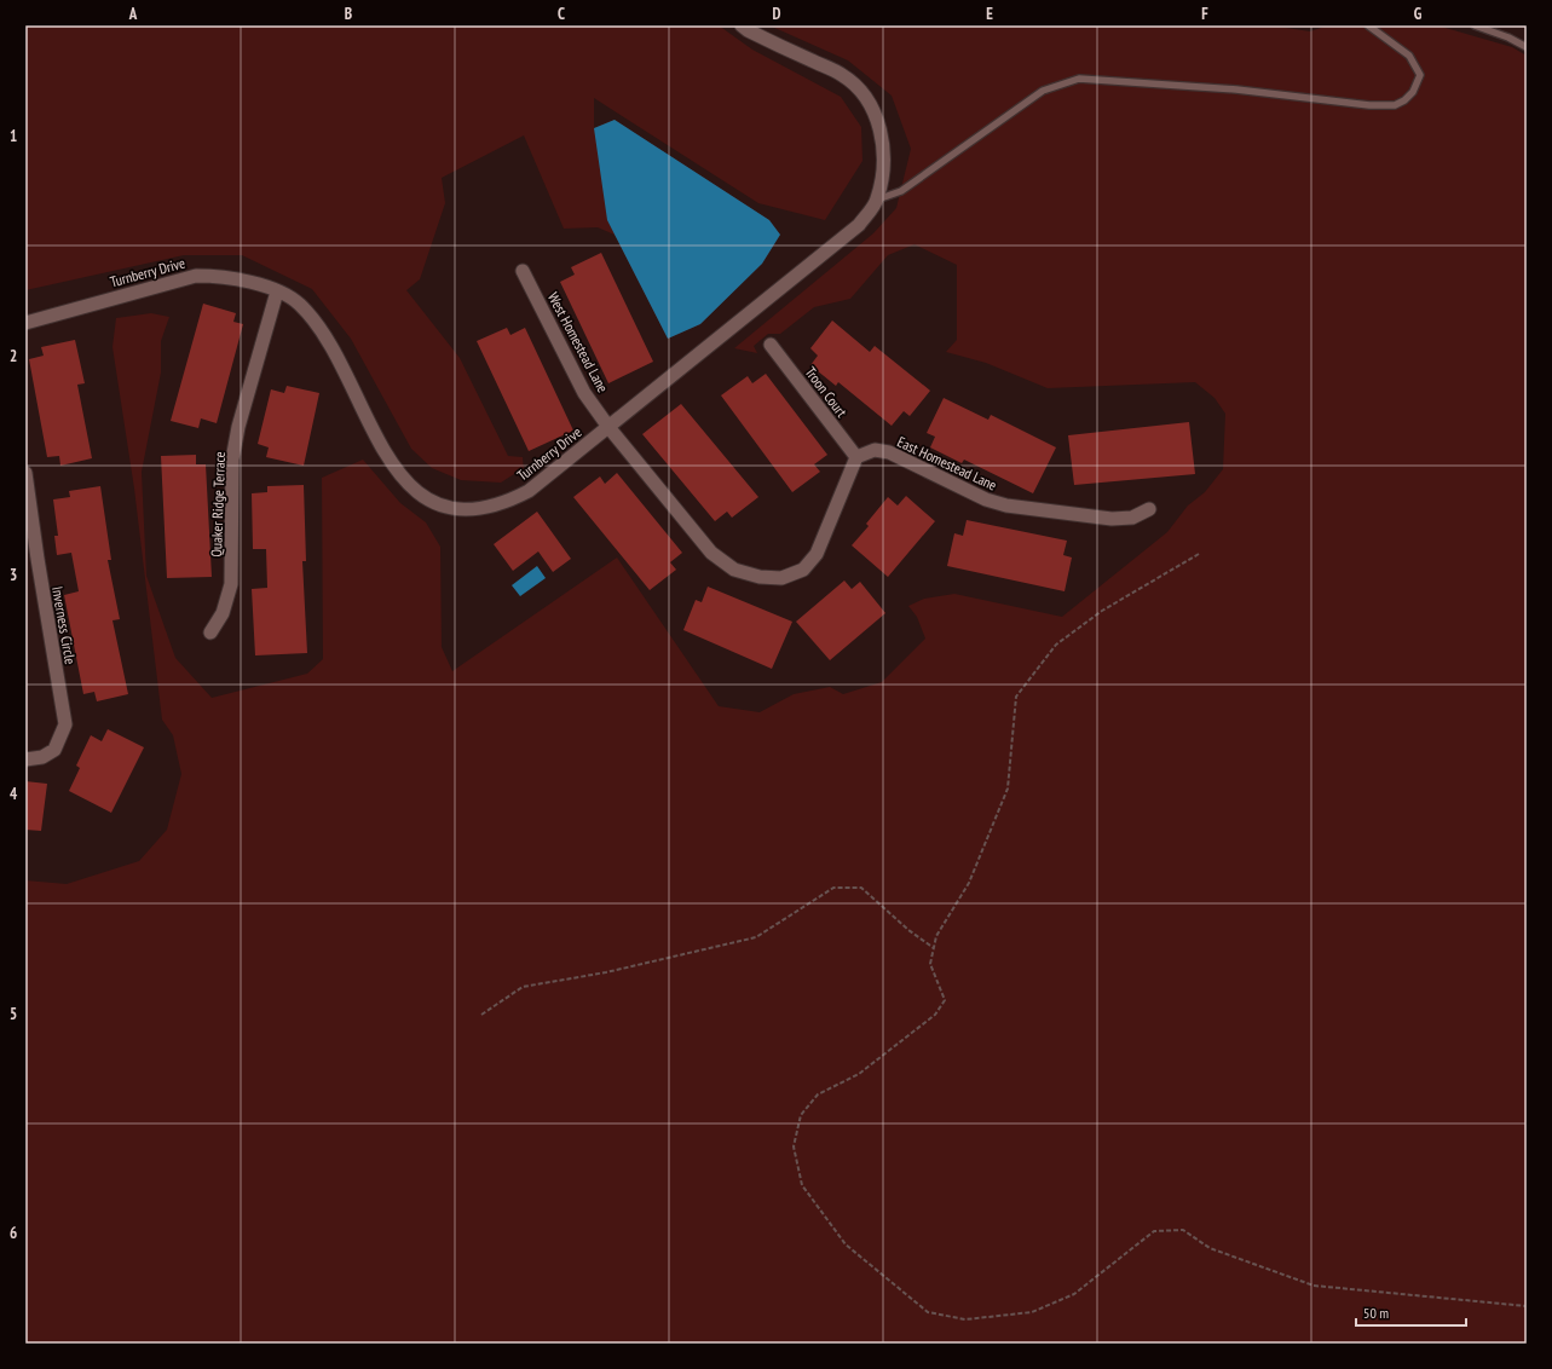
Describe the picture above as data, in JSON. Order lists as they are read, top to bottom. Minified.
{"streets":{"street":["Turnberry Drive","West Homestead Lane","Troon Court","East Homestead Lane","Quaker Ridge Terrace","Inverness Circle"]},"crossings":[["Turnberry Drive","West Homestead Lane"],["Turnberry Drive","Quaker Ridge Terrace"],["Troon Court","East Homestead Lane"]],"scale_bar":"50 m","grid":{"columns":["A","B","C","D","E","F","G"],"rows":["1","2","3","4","5","6"]}}
